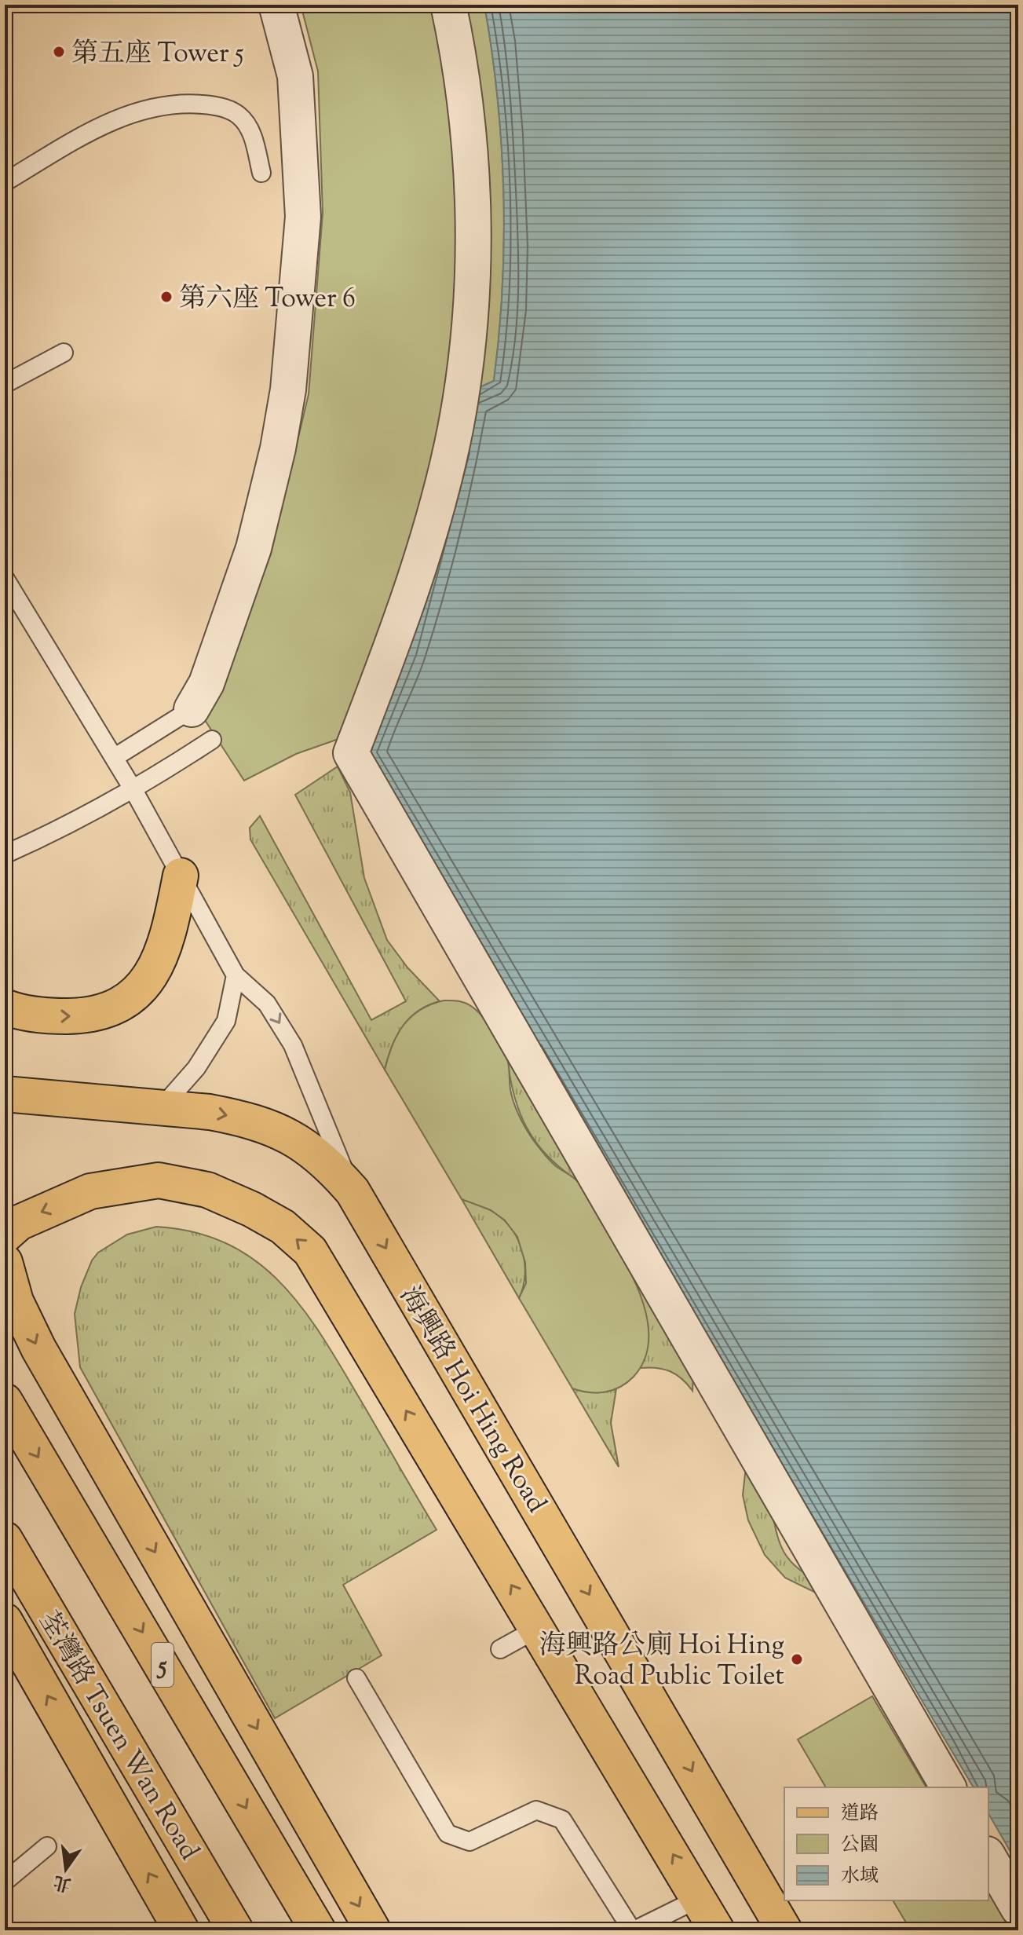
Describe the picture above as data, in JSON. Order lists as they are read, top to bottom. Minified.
{"streets":{"main road":["海興路 Hoi Hing Road","5","荃灣路 Tsuen Wan Road"]},"places":["第五座 Tower 5","第六座 Tower 6","海興路公廁 Hoi Hing Road Public Toilet"],"legend":["道路","公園","水域"],"north":"bottom"}
